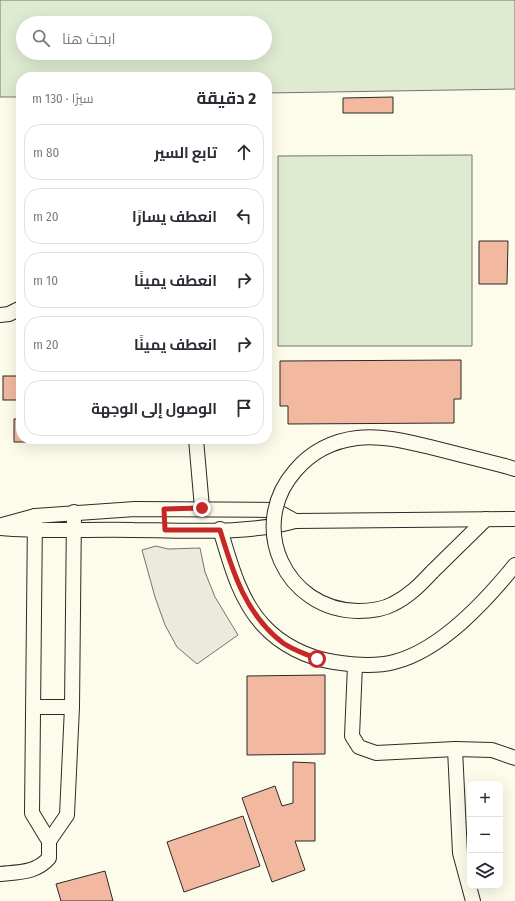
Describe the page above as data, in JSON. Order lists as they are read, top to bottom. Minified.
{"page":{"search":"ابحث هنا","heading":["2 دقيقة","سيرًا · 130 m"],"list":[["تابع السير","80 m"],["انعطف يسارًا","20 m"],["انعطف يمينًا","10 m"],["انعطف يمينًا","20 m"],"الوصول إلى الوجهة"],"map_buttons":["+","−"]}}
